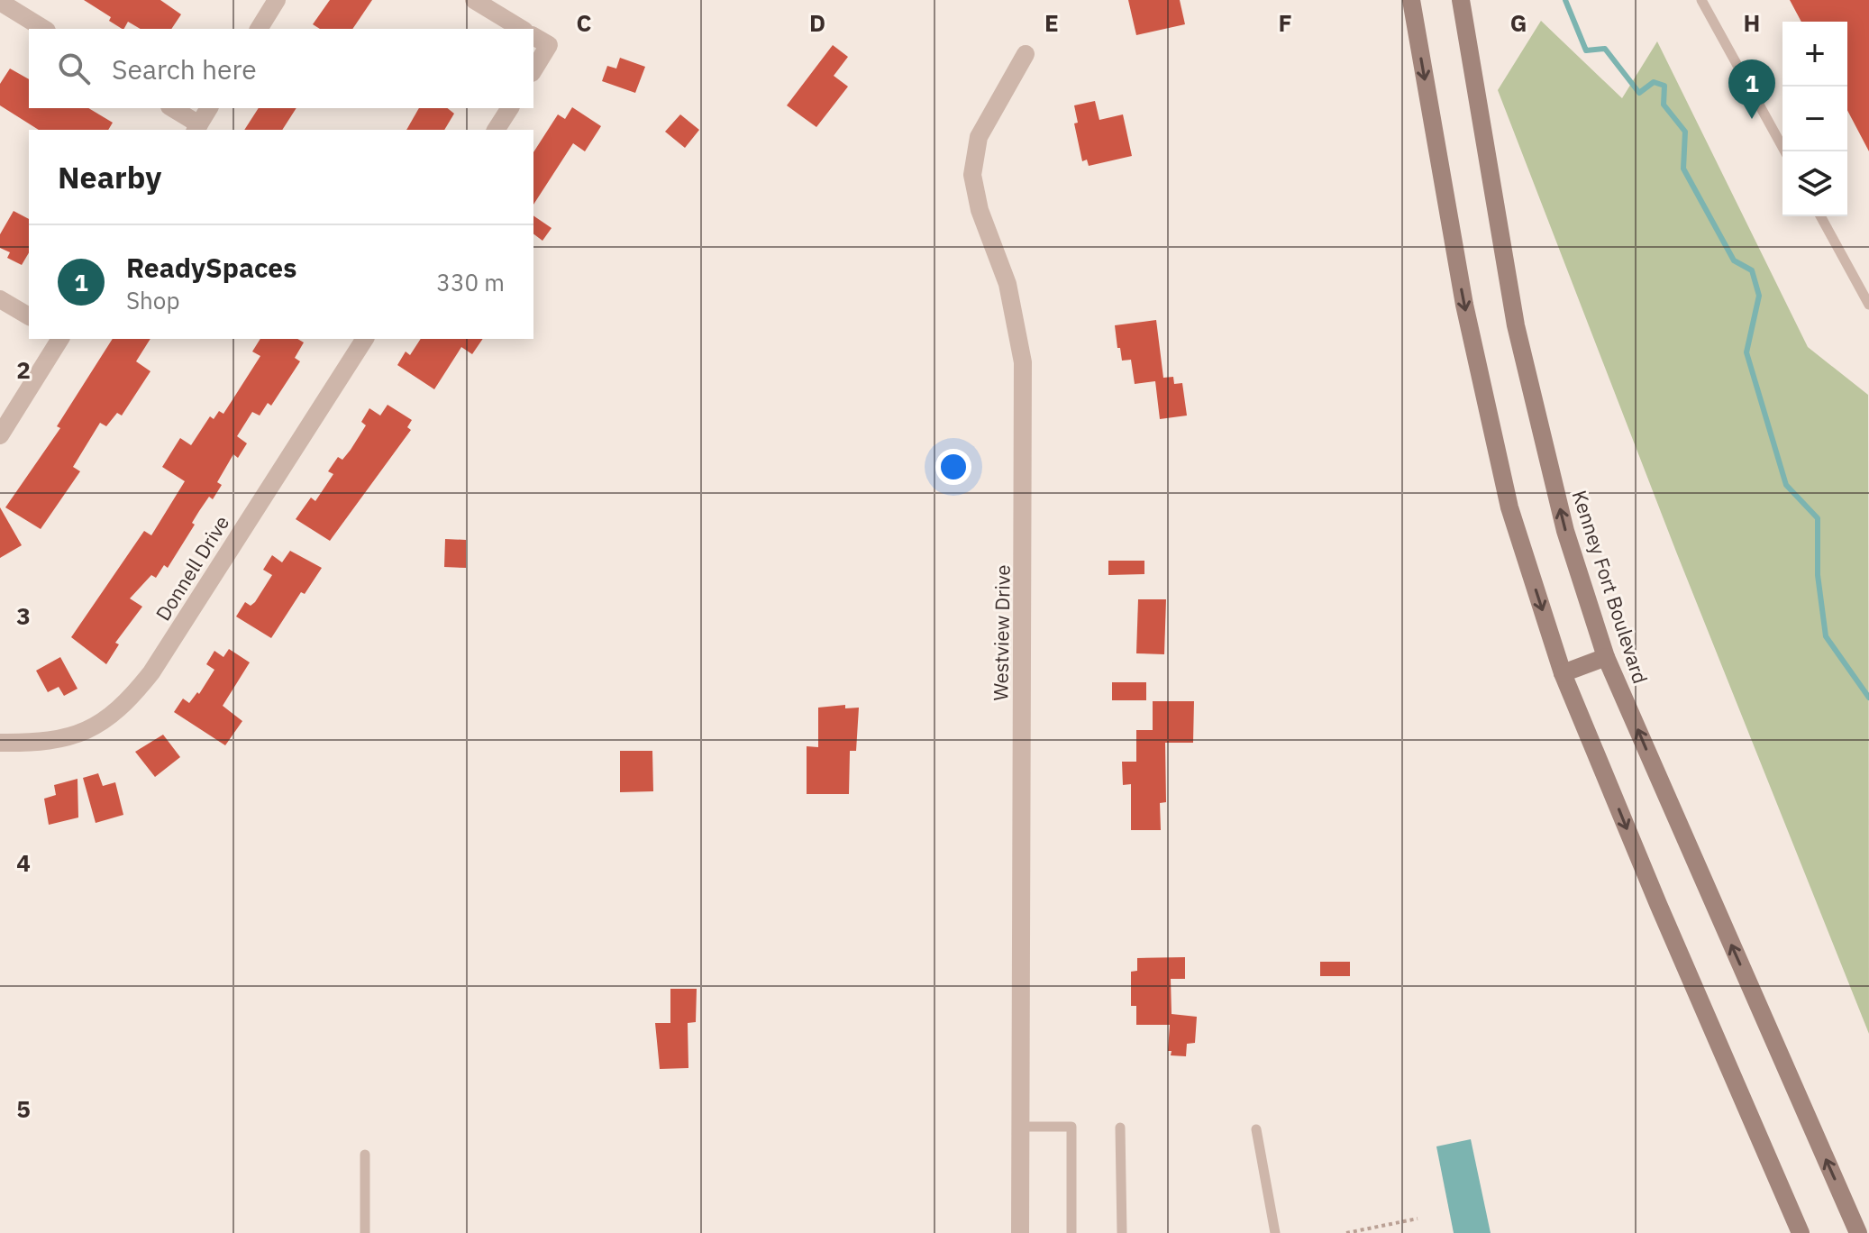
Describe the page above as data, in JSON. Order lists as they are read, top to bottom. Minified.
{"streets":{"main road":["Kenney Fort Boulevard"],"street":["Donnell Drive","Westview Drive"]},"page":{"map_buttons":["+","−"],"search":"Search here","pins":"1","heading":"Nearby","list":[{"mark":"1","name":"ReadySpaces","note":"Shop","value":"330 m"}]},"grid":{"columns":["C","D","E","F","G","H"],"rows":["2","3","4","5"]}}
